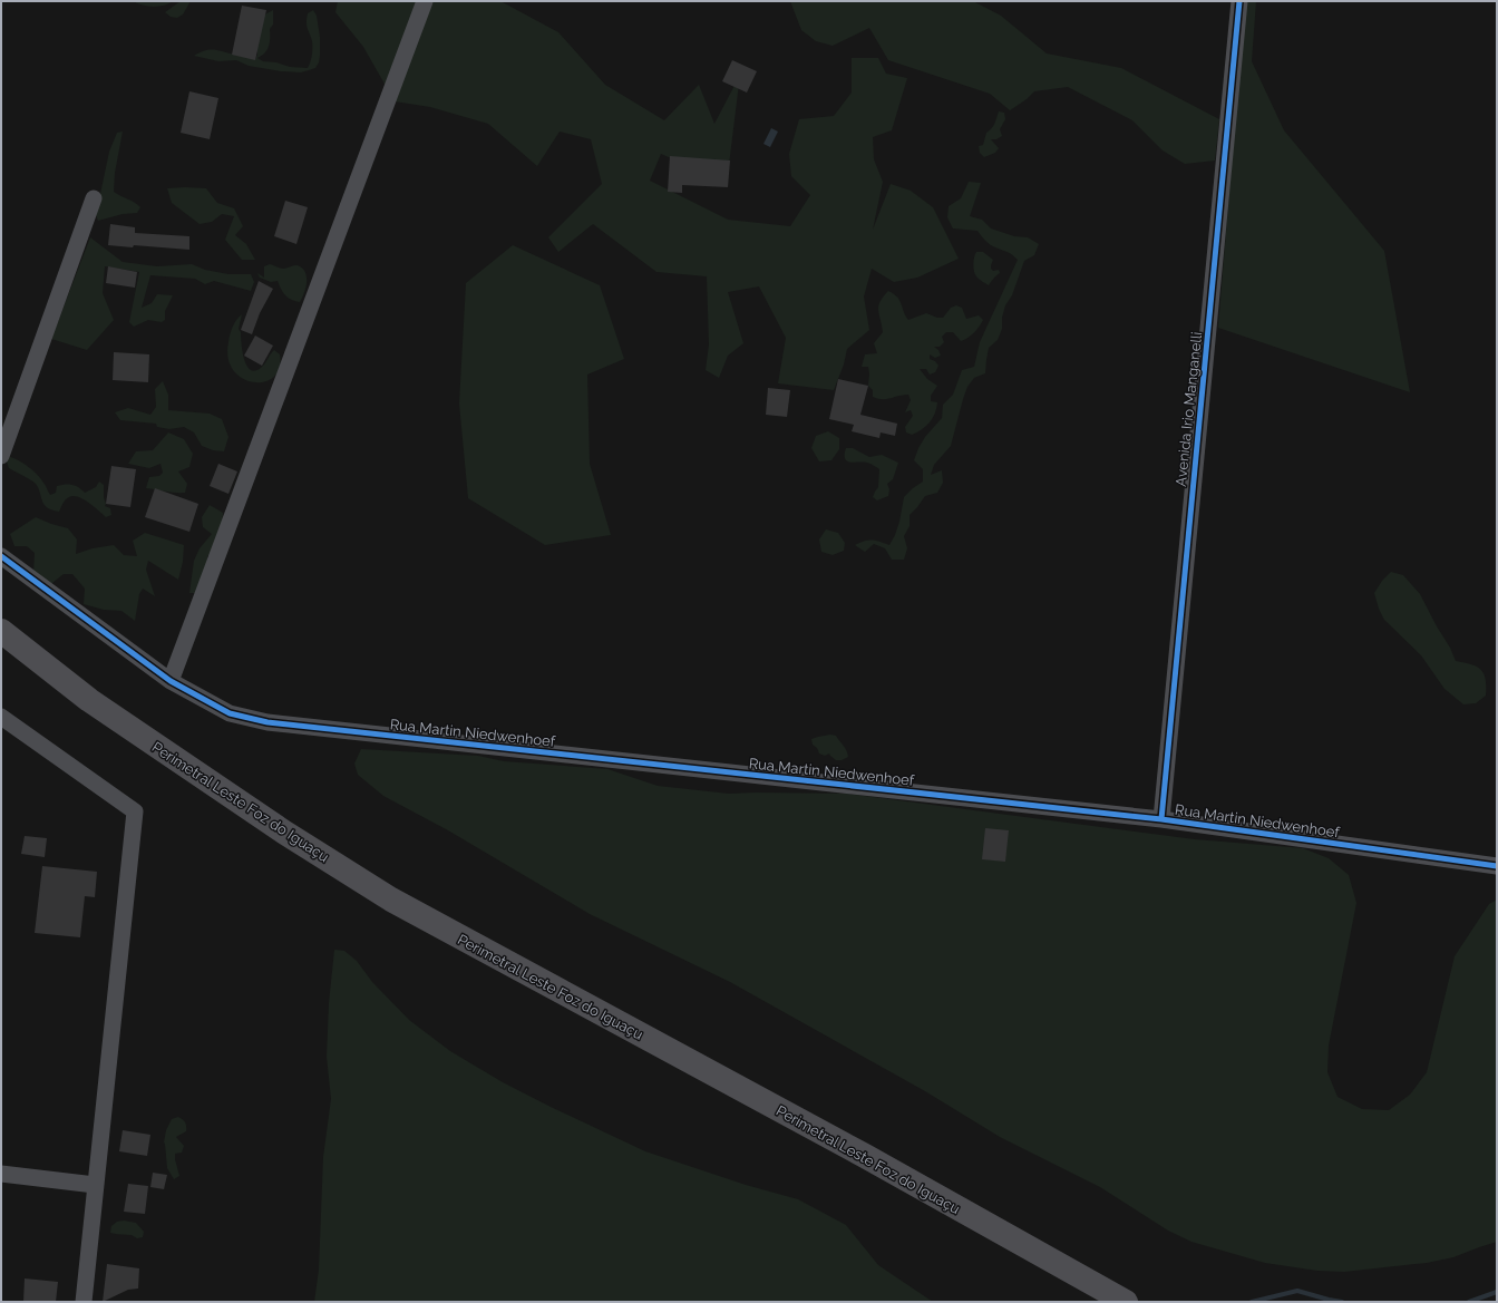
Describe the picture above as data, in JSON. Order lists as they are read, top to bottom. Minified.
{"streets":{"highway":["Perimetral Leste Foz do Iguaçu"],"street":["Avenida Irio Manganelli","Rua Martin Niedwenhoef"]},"crossings":[["Avenida Irio Manganelli","Rua Martin Niedwenhoef"]]}
